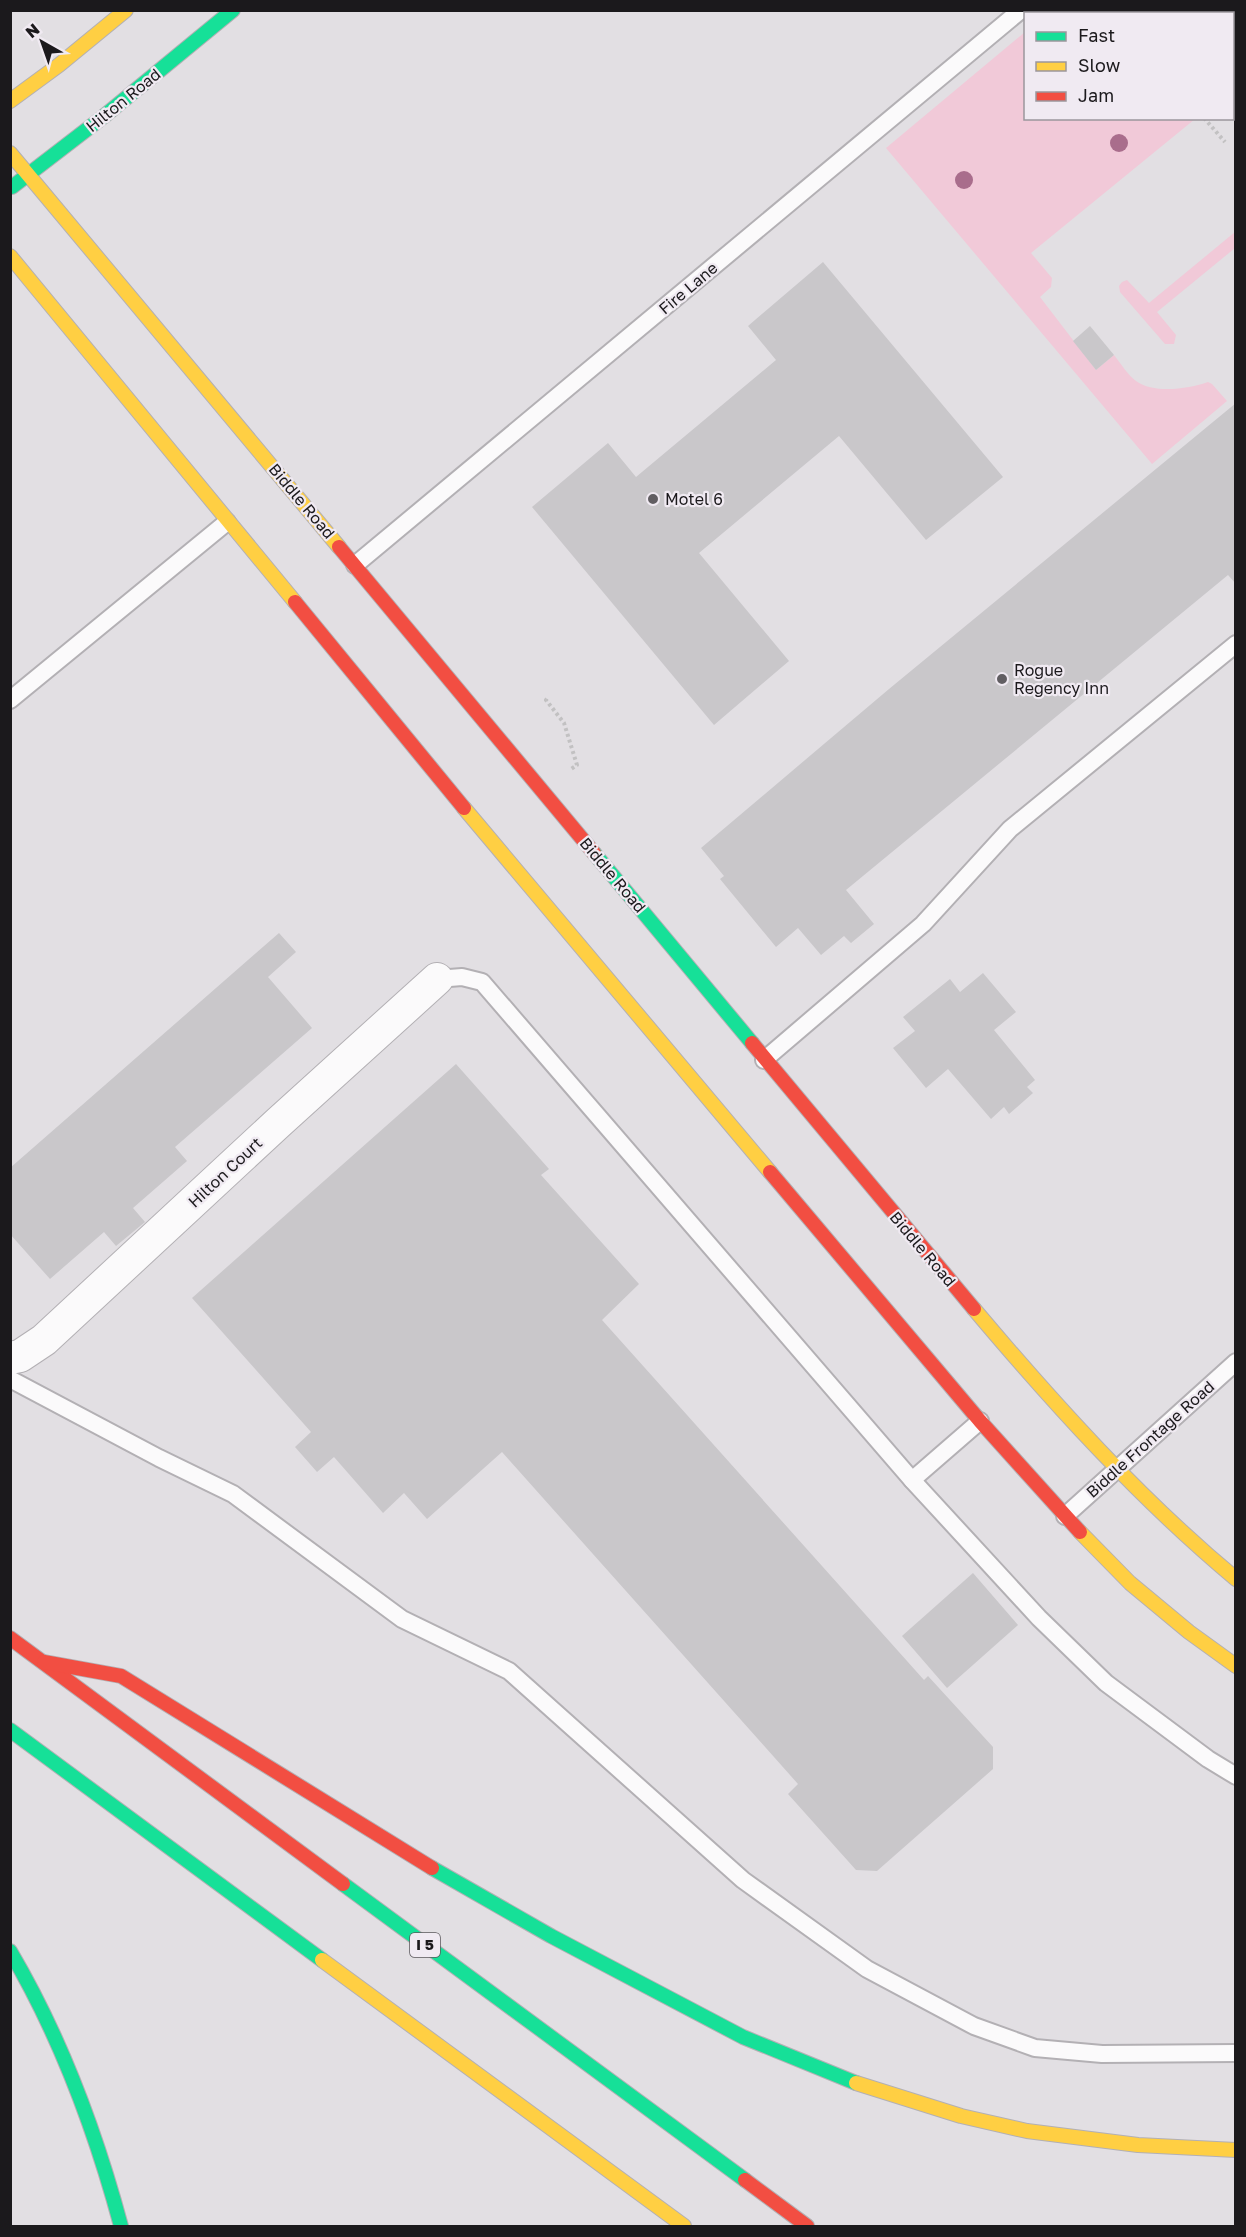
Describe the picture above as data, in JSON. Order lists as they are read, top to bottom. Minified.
{"streets":{"main road":["Hilton Road","Biddle Road","I 5"],"street":["Hilton Court"],"lane":["Fire Lane","Biddle Frontage Road"]},"crossings":[["Hilton Road","Biddle Road"],["Fire Lane","Biddle Road"],["Biddle Road","Biddle Frontage Road"]],"places":["Motel 6","Rogue Regency Inn"],"legend":["Fast","Slow","Jam"],"north":"top left"}
